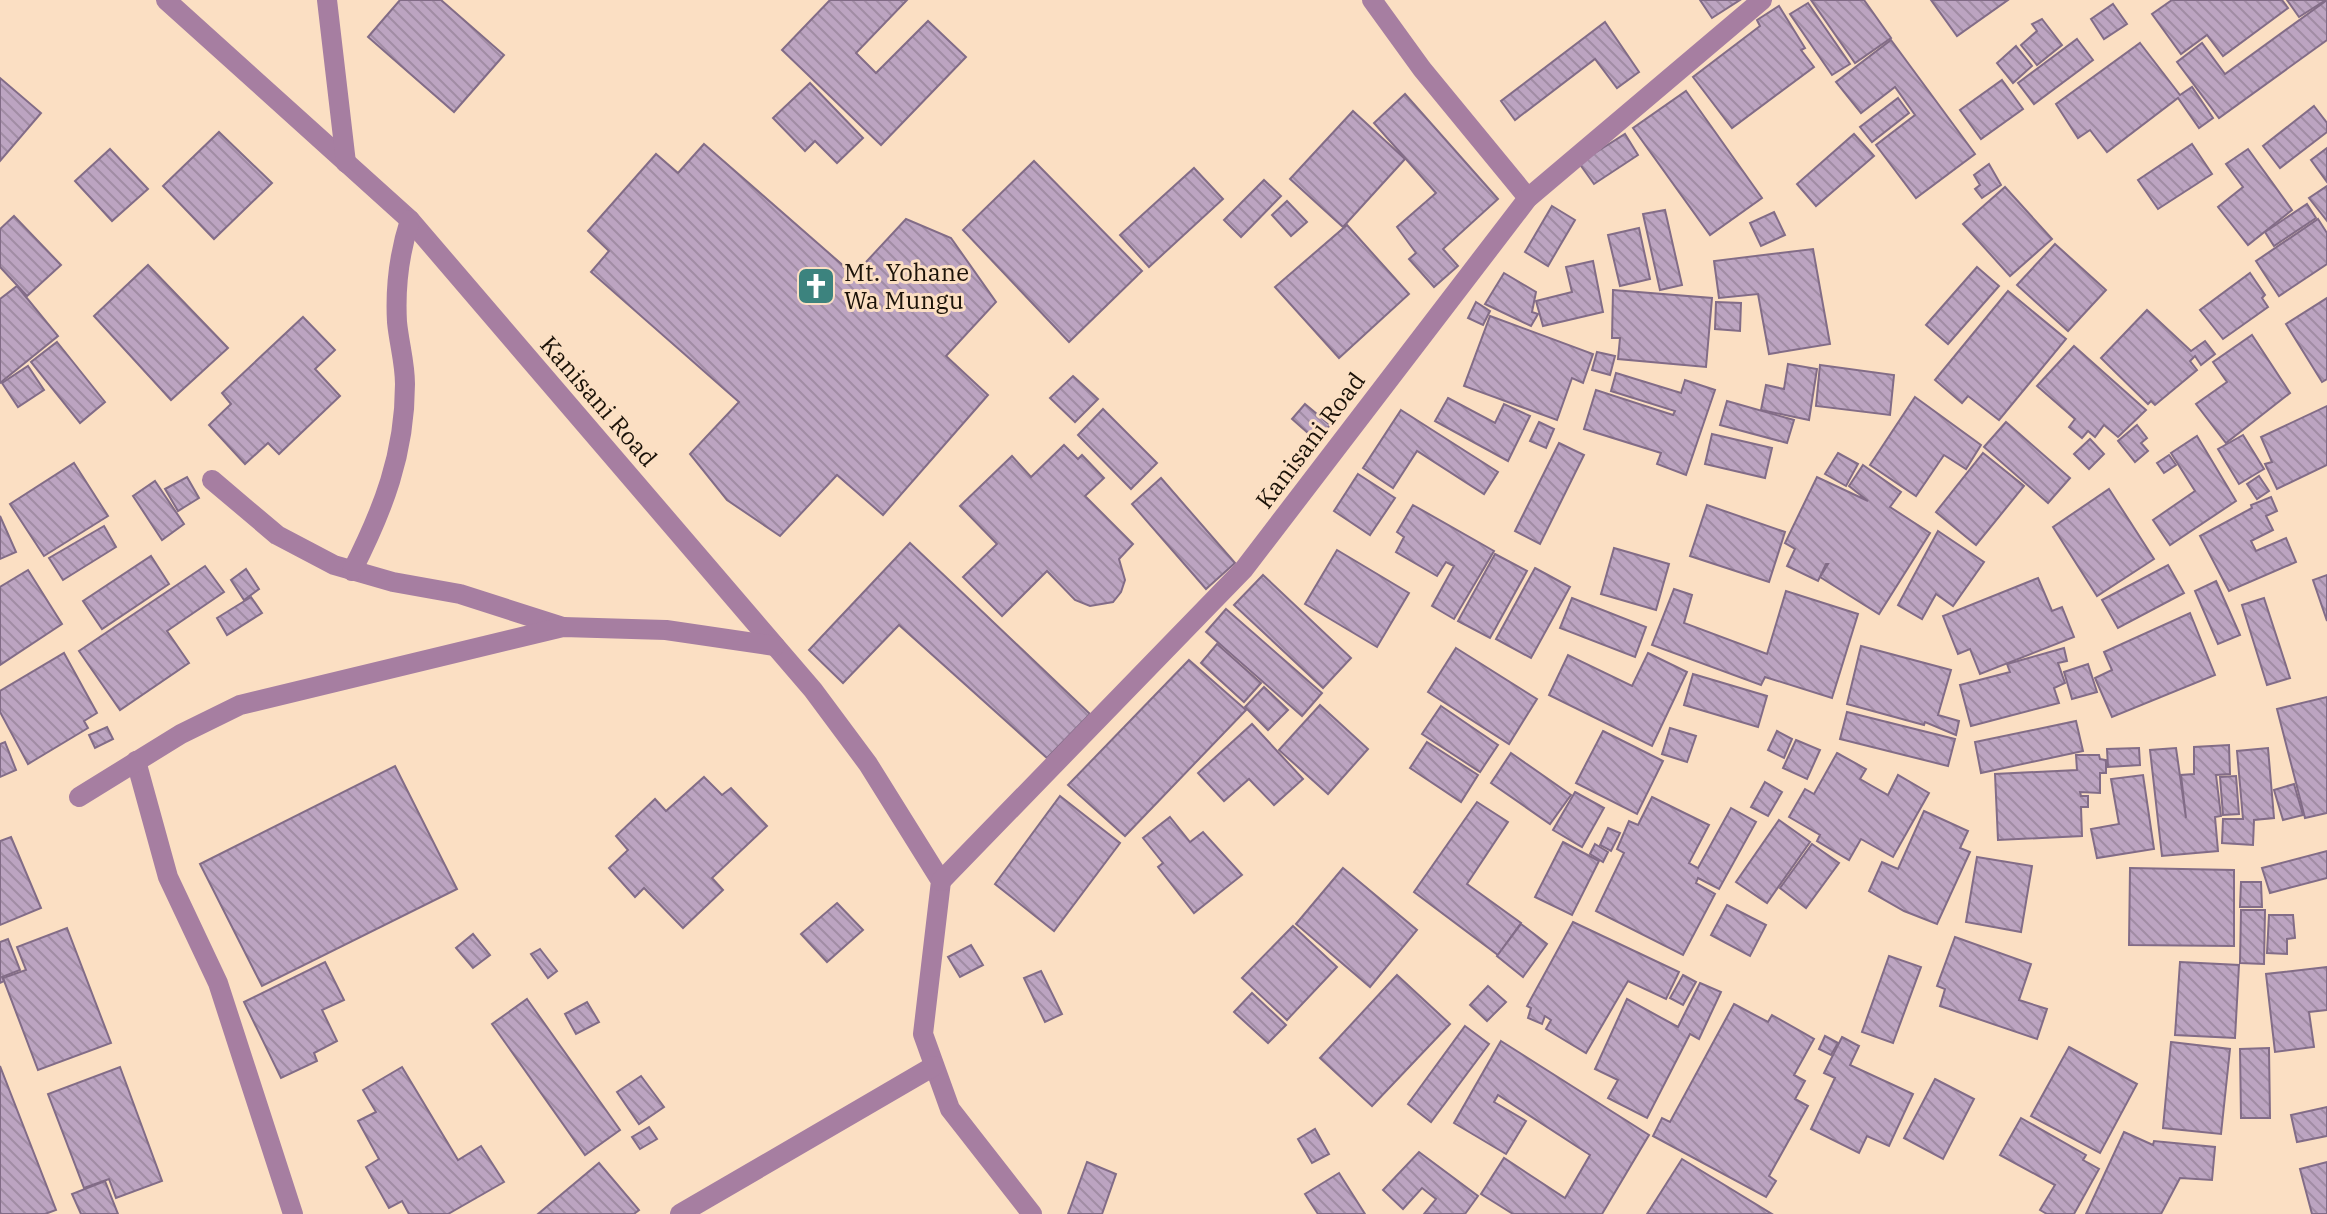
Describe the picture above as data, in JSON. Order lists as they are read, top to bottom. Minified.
{"streets":{"street":["Kanisani Road"]},"places":{"church":["Mt. Yohane Wa Mungu"]}}
